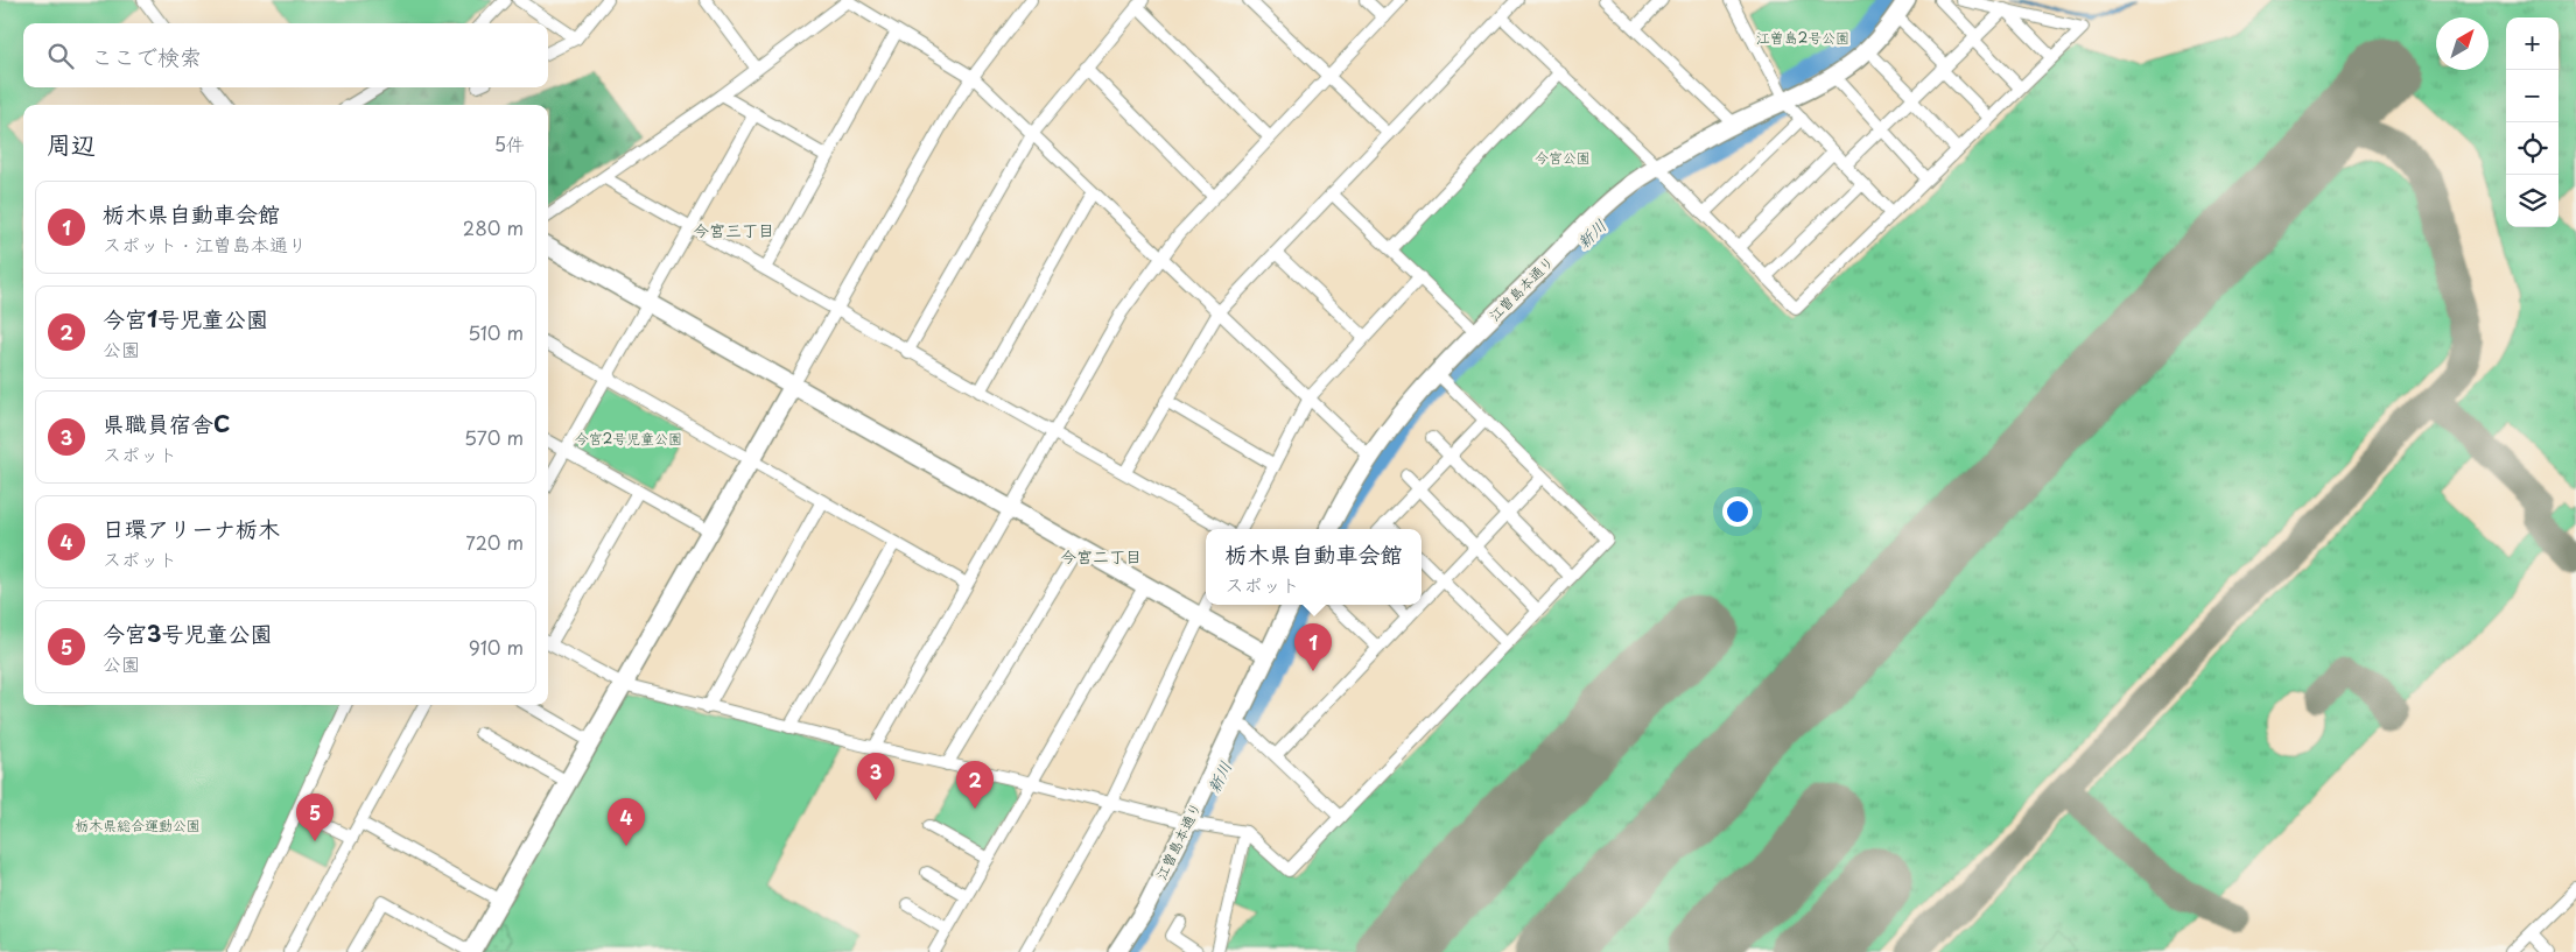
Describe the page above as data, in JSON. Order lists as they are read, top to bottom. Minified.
{"streets":{"street":["江曽島本通り"]},"districts":["今宮三丁目","今宮二丁目"],"water":["新川"],"parks":["江曽島2号公園","今宮公園","今宮2号児童公園","栃木県総合運動公園"],"north":"top right","page":{"map_buttons":["+","−"],"search":"ここで検索","heading":["周辺","5件"],"list":[{"mark":"1","name":"栃木県自動車会館","note":"スポット · 江曽島本通り","value":"280 m"},{"mark":"2","name":"今宮1号児童公園","note":"公園","value":"510 m"},{"mark":"3","name":"県職員宿舎C","note":"スポット","value":"570 m"},{"mark":"4","name":"日環アリーナ栃木","note":"スポット","value":"720 m"},{"mark":"5","name":"今宮3号児童公園","note":"公園","value":"910 m"}],"popup":["栃木県自動車会館","スポット"],"pins":["1","3","2","5","4"]}}
